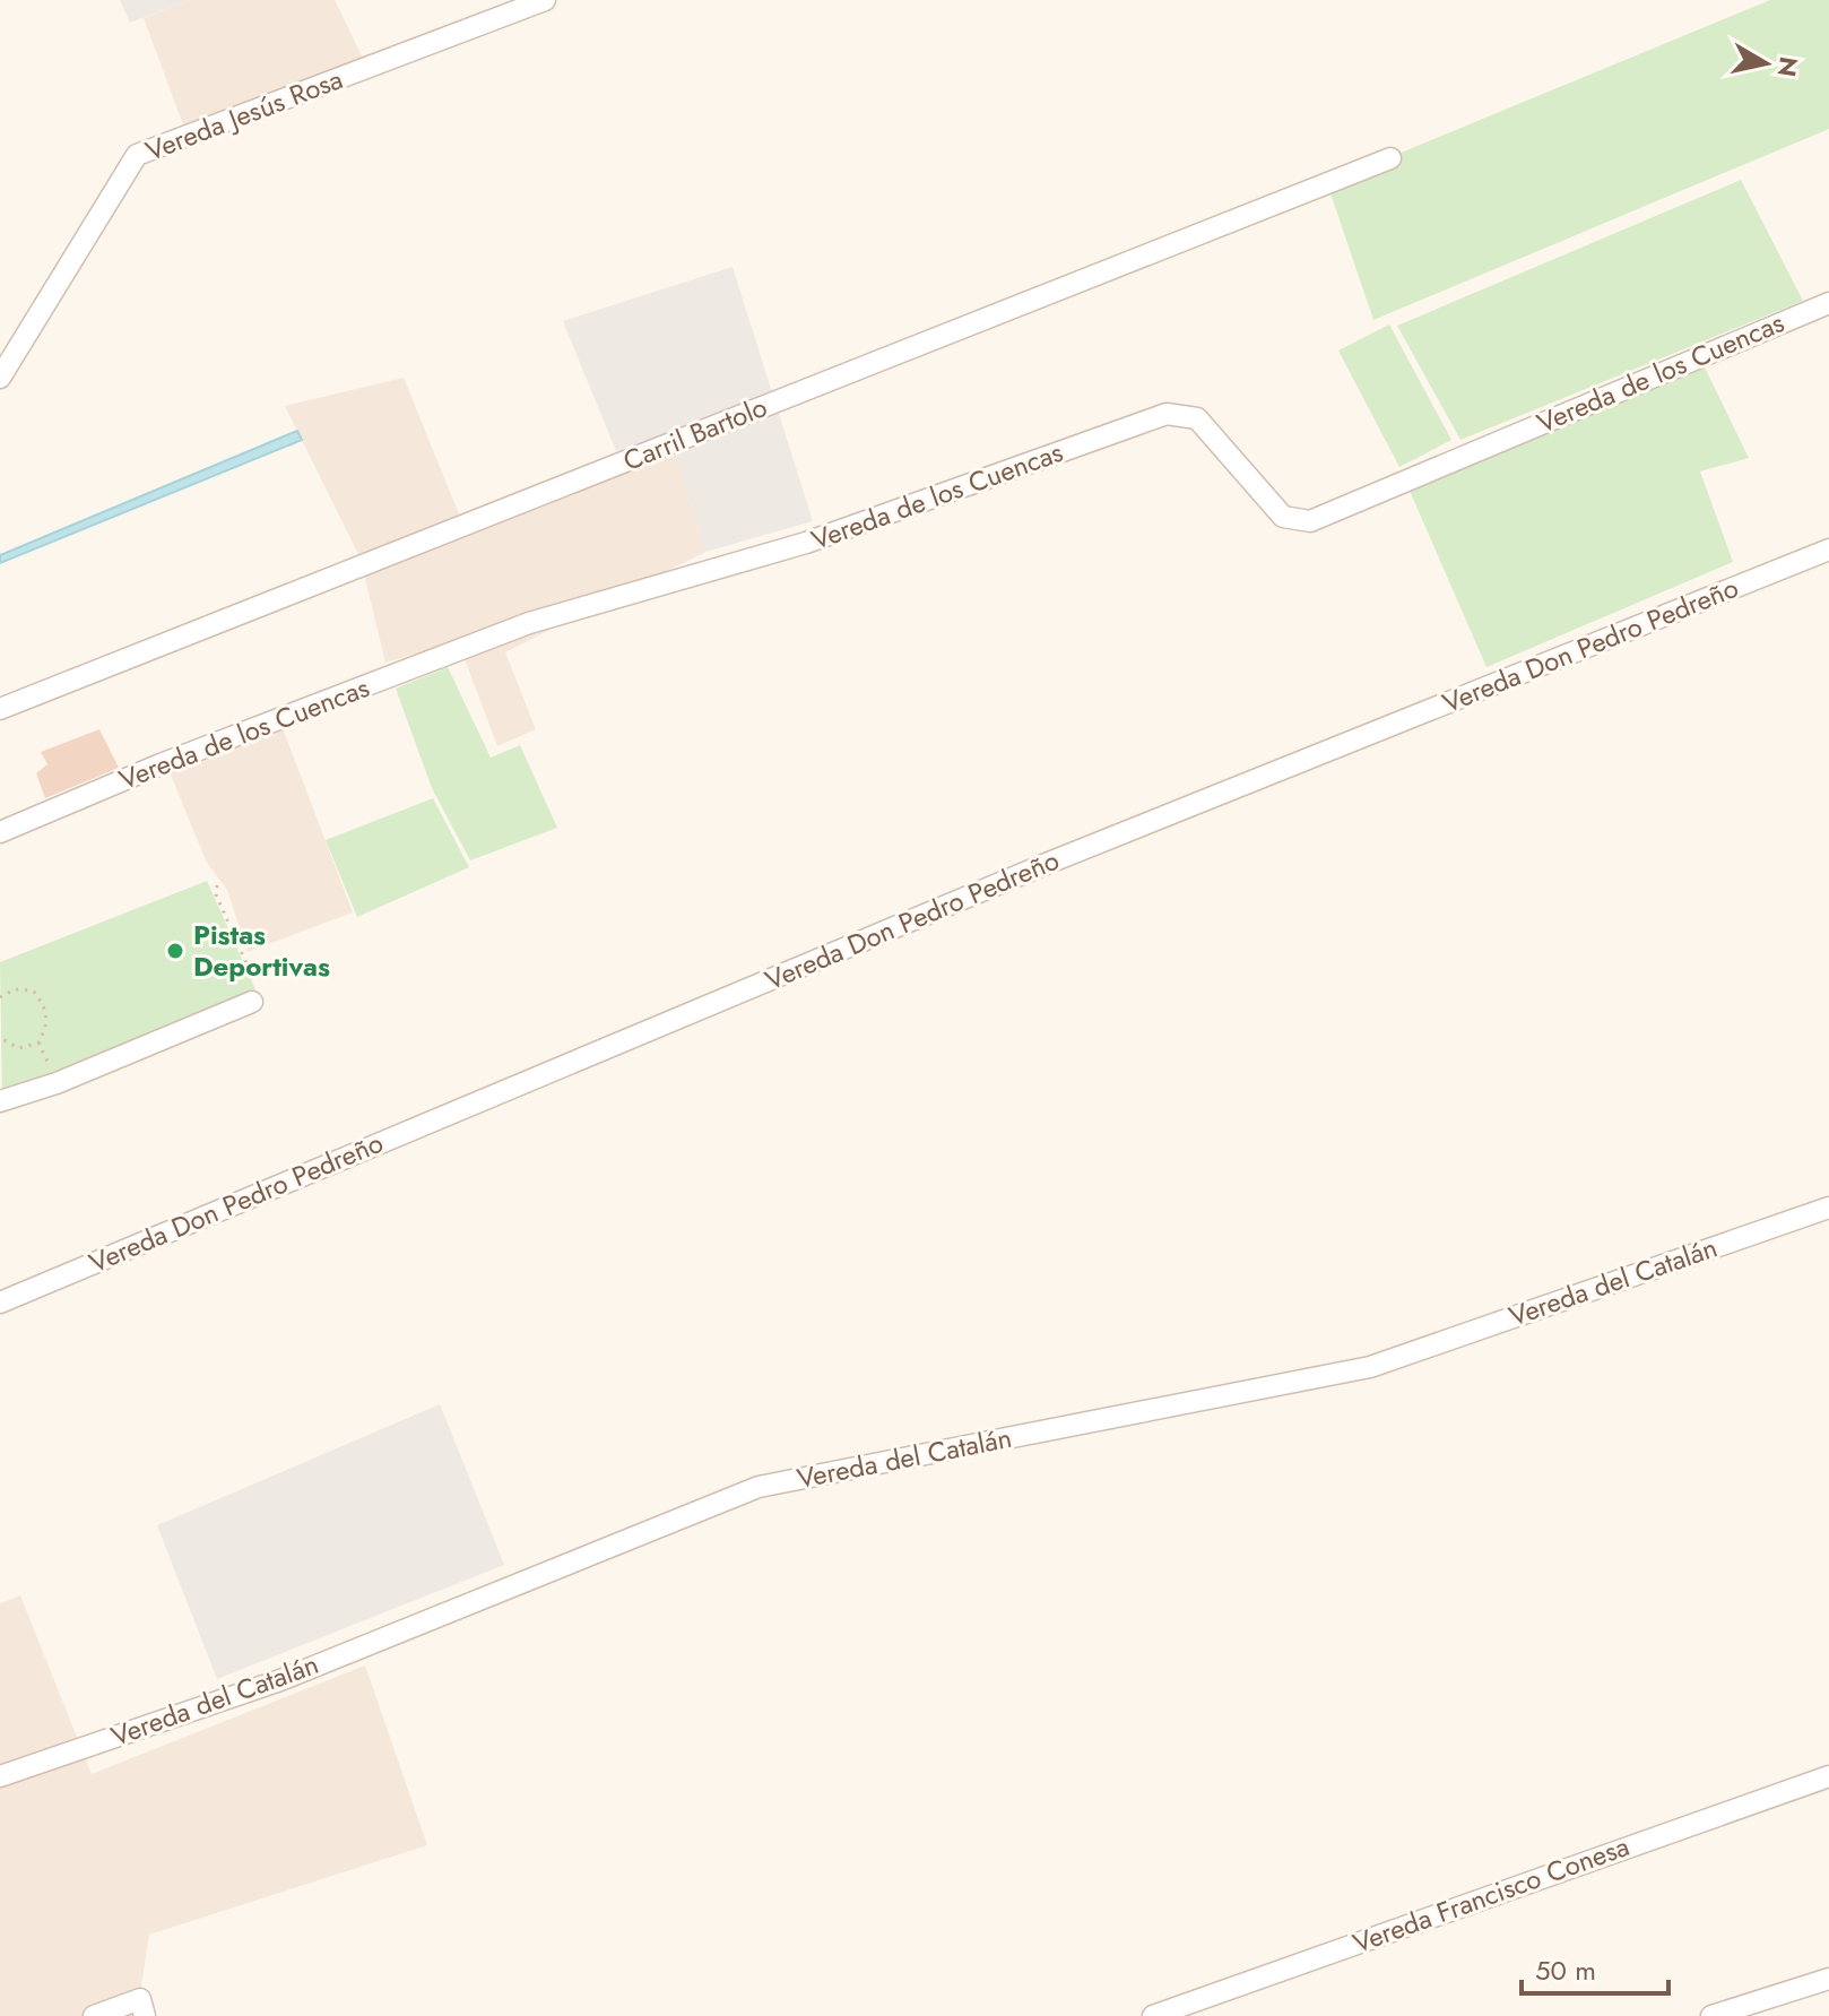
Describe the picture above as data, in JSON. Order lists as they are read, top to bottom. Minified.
{"streets":{"street":["Vereda Jesús Rosa","Vereda de los Cuencas","Carril Bartolo","Vereda Don Pedro Pedreño","Vereda del Catalán","Vereda Francisco Conesa"]},"places":["Pistas Deportivas"],"scale_bar":"50 m","north":"right"}
